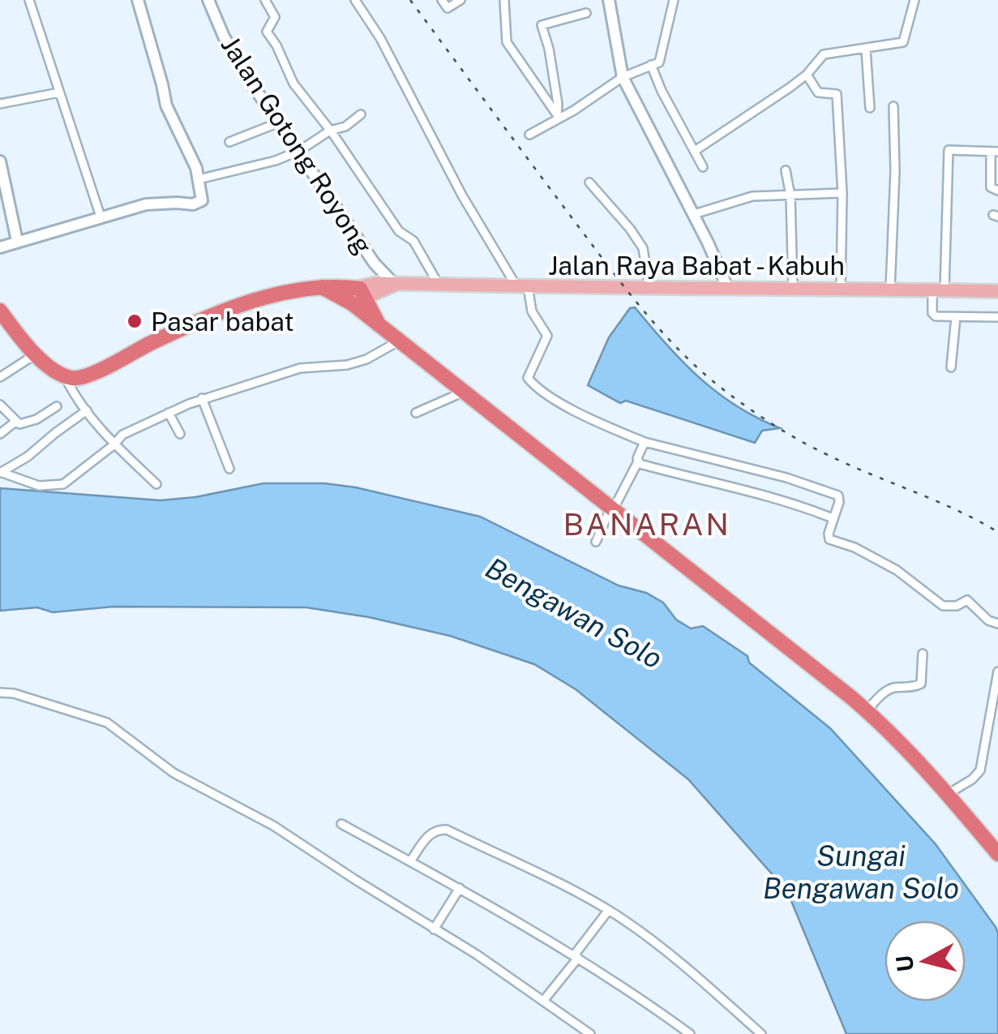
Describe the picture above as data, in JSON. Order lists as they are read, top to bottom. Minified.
{"streets":{"main road":["Jalan Raya Babat - Kabuh"],"street":["Jalan Gotong Royong"]},"crossings":[["Jalan Gotong Royong","Jalan Raya Babat - Kabuh"]],"districts":["BANARAN"],"water":["Bengawan Solo","Sungai Bengawan Solo"],"places":["Pasar babat"],"north":"left"}
